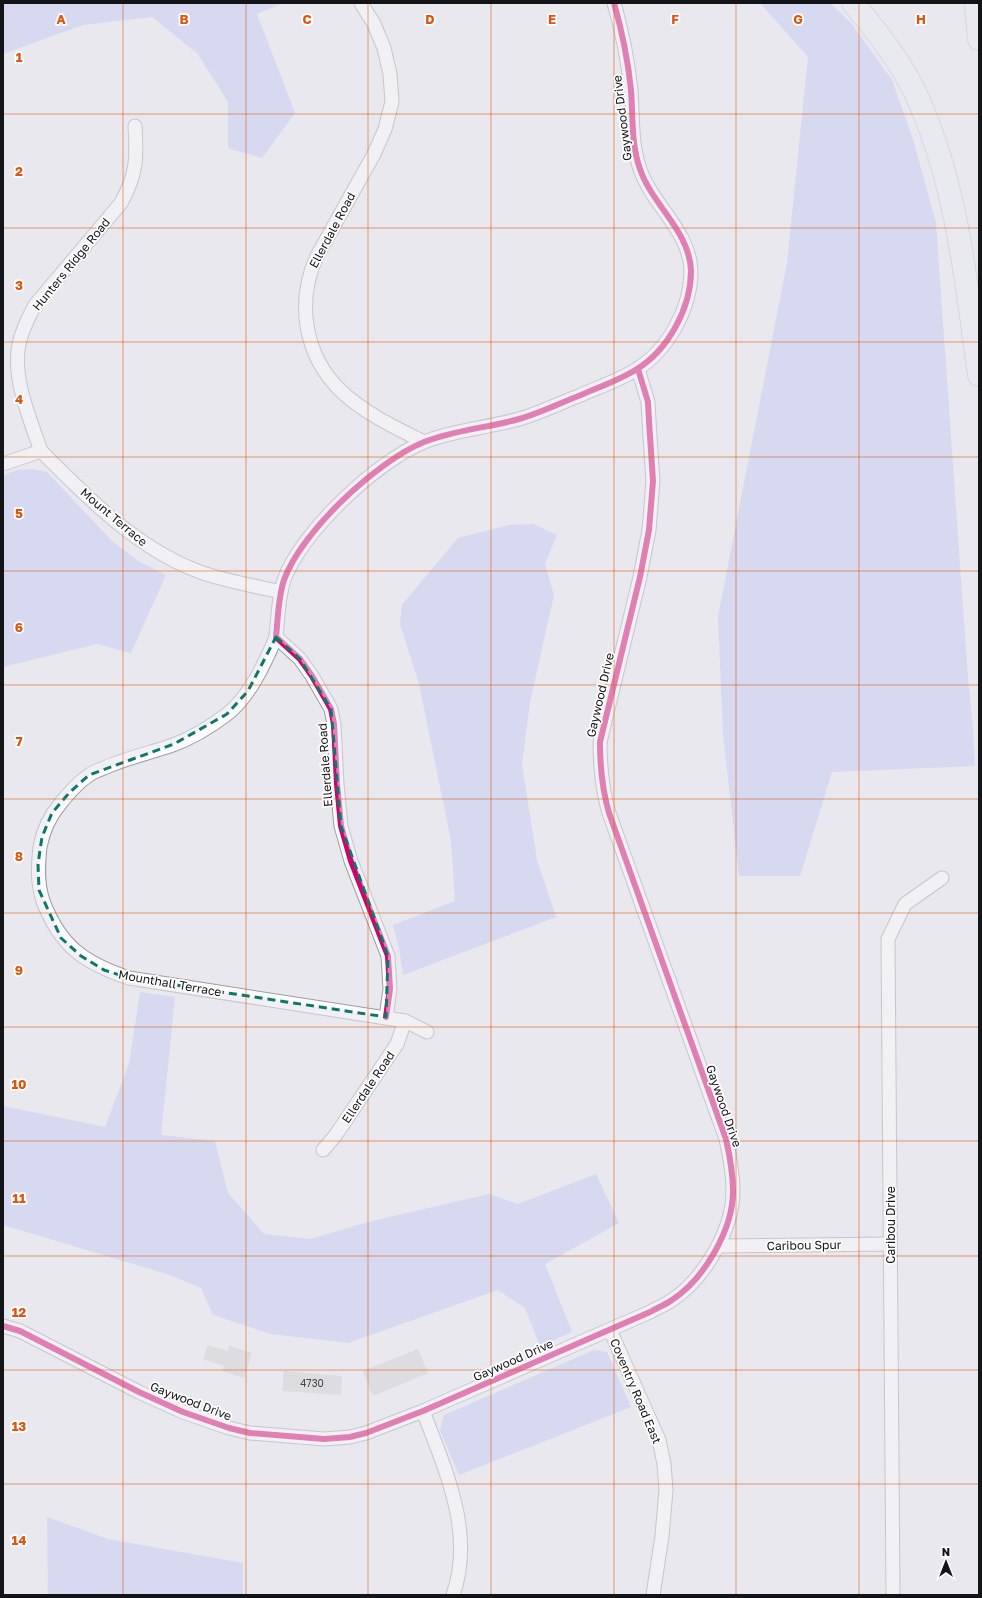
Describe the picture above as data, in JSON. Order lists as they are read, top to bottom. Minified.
{"streets":{"street":["Gaywood Drive","Ellerdale Road","Hunters Ridge Road","Mount Terrace","Mounthall Terrace","Caribou Drive","Caribou Spur","Coventry Road East"]},"crossings":[["Gaywood Drive","Ellerdale Road"],["Gaywood Drive","Caribou Spur"],["Gaywood Drive","Coventry Road East"],["Ellerdale Road","Mounthall Terrace"],["Hunters Ridge Road","Mount Terrace"],["Caribou Drive","Caribou Spur"]],"house_numbers":["4730"],"north":"top","grid":{"columns":["A","B","C","D","E","F","G","H"],"rows":["1","2","3","4","5","6","7","8","9","10","11","12","13","14"]}}
